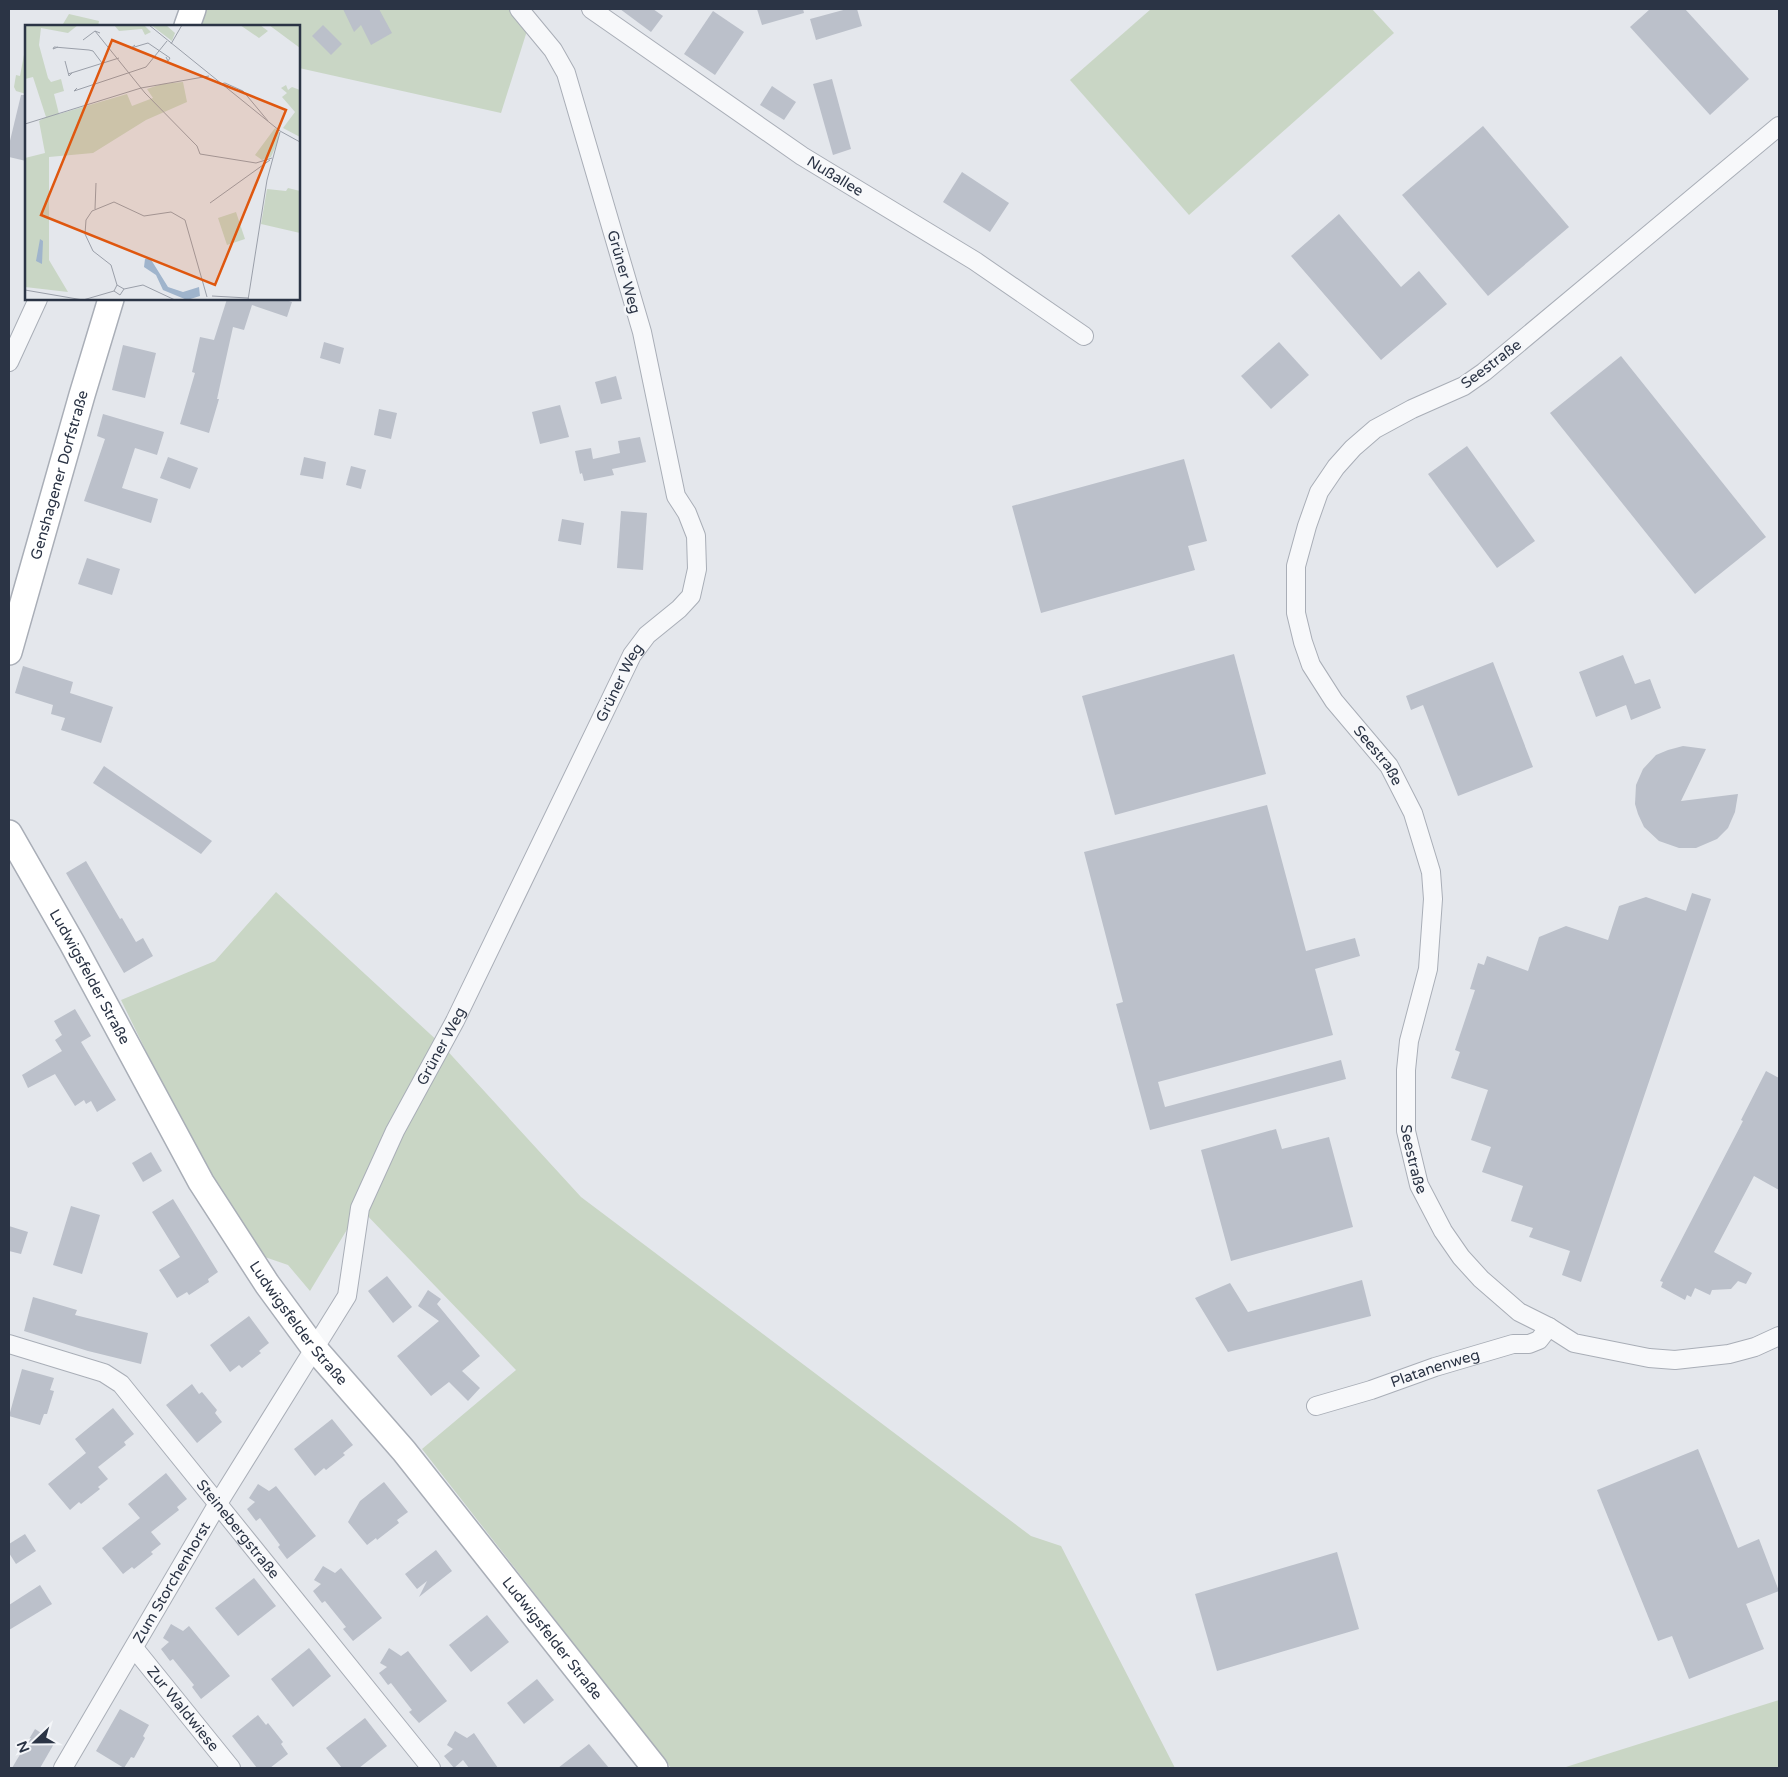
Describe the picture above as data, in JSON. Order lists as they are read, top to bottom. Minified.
{"streets":{"street":["Nußallee","Grüner Weg","Seestraße","Genshagener Dorfstraße","Ludwigsfelder Straße","Platanenweg","Steinebergstraße","Zum Storchenhorst","Zur Waldwiese"]},"crossings":[["Grüner Weg","Ludwigsfelder Straße"],["Grüner Weg","Zum Storchenhorst"],["Seestraße","Platanenweg"],["Ludwigsfelder Straße","Zum Storchenhorst"],["Steinebergstraße","Zum Storchenhorst"],["Zum Storchenhorst","Zur Waldwiese"]],"north":"left"}
